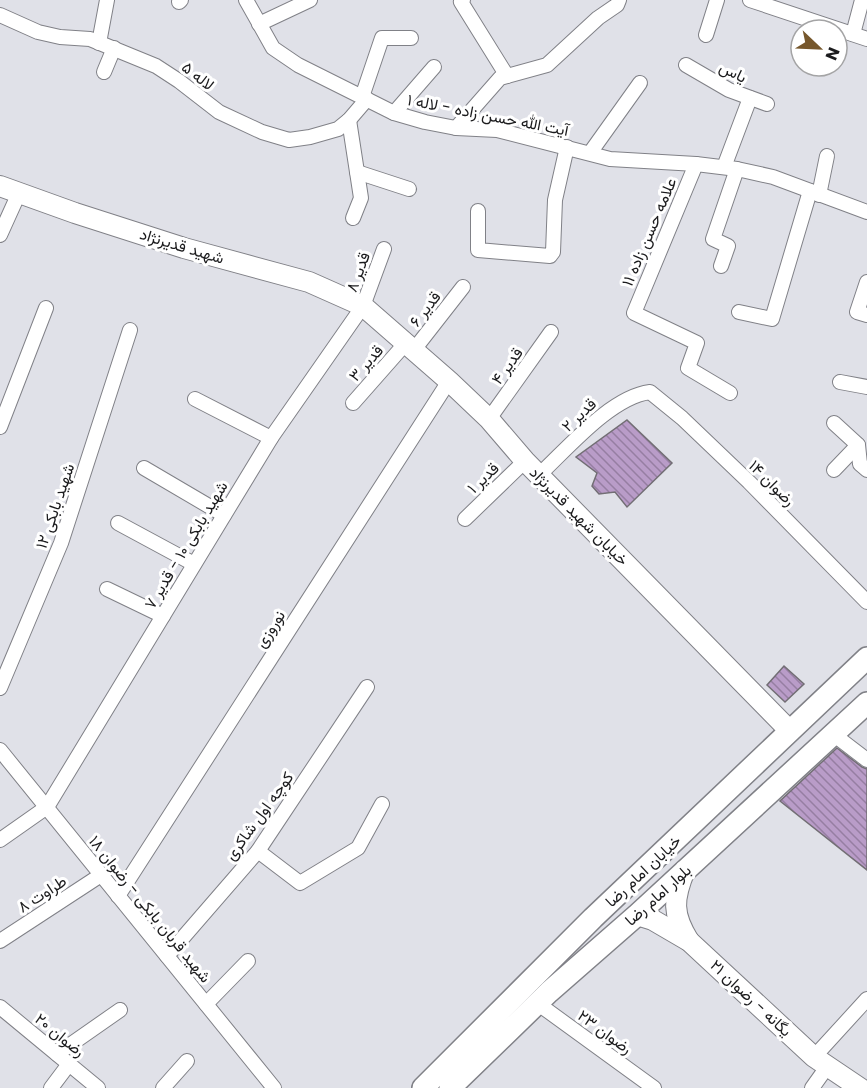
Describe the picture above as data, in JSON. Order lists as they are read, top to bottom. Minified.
{"streets":{"main road":["خیابان امام رضا","بلوار امام رضا"],"street":["یاس","لاله ۵","آیت الله حسن زاده - لاله ۱","علامه حسن زاده ۱۱","شهید قدیرنژاد","قدیر ۸","قدیر ۶","قدیر ۳","قدیر ۴","قدیر ۲","قدیر ۱","رضوان ۱۴","شهید بابکی ۱۲","خيابان شهيد قديرنژاد","شهید بابکی ۱۰ - قدیر ۷","نوروزی","کوچه اول شاکری","طراوت ۸","شهید قربان بابکی - رضوان ۱۸","یگانه - رضوان ۲۱","رضوان ۲۳","رضوان ۲۰"]},"crossings":[["لاله ۵","آیت الله حسن زاده - لاله ۱"],["آیت الله حسن زاده - لاله ۱","علامه حسن زاده ۱۱"],["شهید قدیرنژاد","قدیر ۸"],["شهید قدیرنژاد","خيابان شهيد قديرنژاد"],["شهید قدیرنژاد","شهید بابکی ۱۰ - قدیر ۷"],["قدیر ۸","خيابان شهيد قديرنژاد"],["قدیر ۸","شهید بابکی ۱۰ - قدیر ۷"],["قدیر ۶","قدیر ۳"],["قدیر ۶","خيابان شهيد قديرنژاد"],["قدیر ۳","خيابان شهيد قديرنژاد"],["قدیر ۴","خيابان شهيد قديرنژاد"],["قدیر ۲","رضوان ۱۴"],["قدیر ۲","خيابان شهيد قديرنژاد"],["قدیر ۱","خيابان شهيد قديرنژاد"],["خيابان شهيد قديرنژاد","شهید بابکی ۱۰ - قدیر ۷"],["خيابان شهيد قديرنژاد","نوروزی"],["خيابان شهيد قديرنژاد","خیابان امام رضا"],["شهید بابکی ۱۰ - قدیر ۷","شهید قربان بابکی - رضوان ۱۸"],["نوروزی","شهید قربان بابکی - رضوان ۱۸"],["کوچه اول شاکری","شهید قربان بابکی - رضوان ۱۸"],["طراوت ۸","شهید قربان بابکی - رضوان ۱۸"],["بلوار امام رضا","یگانه - رضوان ۲۱"],["بلوار امام رضا","رضوان ۲۳"]],"north":"bottom right"}
